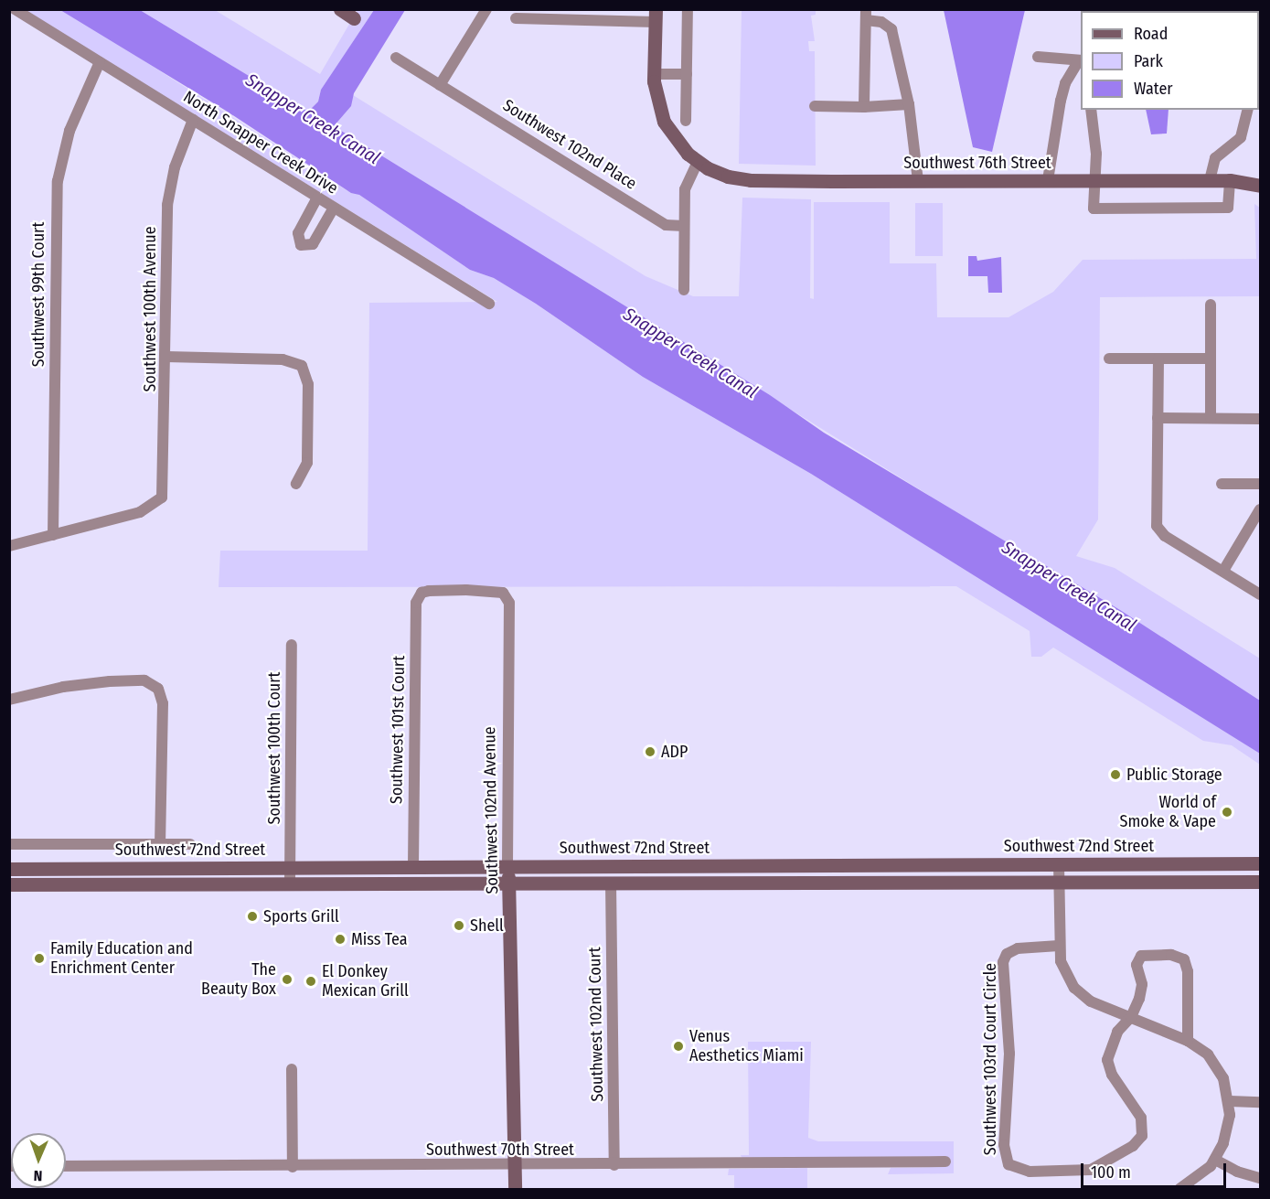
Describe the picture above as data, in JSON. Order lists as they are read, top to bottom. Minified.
{"streets":{"main road":["Southwest 76th Street","Southwest 102nd Avenue","Southwest 72nd Street"],"street":["North Snapper Creek Drive","Southwest 102nd Place","Southwest 99th Court","Southwest 100th Avenue","Southwest 101st Court","Southwest 100th Court","Southwest 102nd Court","Southwest 103rd Court Circle","Southwest 70th Street"]},"crossings":[["North Snapper Creek Drive","Southwest 99th Court"],["North Snapper Creek Drive","Southwest 100th Avenue"],["Southwest 99th Court","Southwest 100th Avenue"],["Southwest 101st Court","Southwest 102nd Avenue"],["Southwest 101st Court","Southwest 72nd Street"],["Southwest 100th Court","Southwest 72nd Street"],["Southwest 102nd Avenue","Southwest 72nd Street"],["Southwest 102nd Avenue","Southwest 70th Street"],["Southwest 72nd Street","Southwest 102nd Court"],["Southwest 102nd Court","Southwest 70th Street"]],"water":["Snapper Creek Canal"],"places":["ADP","Public Storage","World of Smoke & Vape","Sports Grill","Shell","Miss Tea","Family Education and Enrichment Center","The Beauty Box","El Donkey Mexican Grill","Venus Aesthetics Miami"],"legend":["Road","Park","Water"],"scale_bar":"100 m","north":"bottom"}
